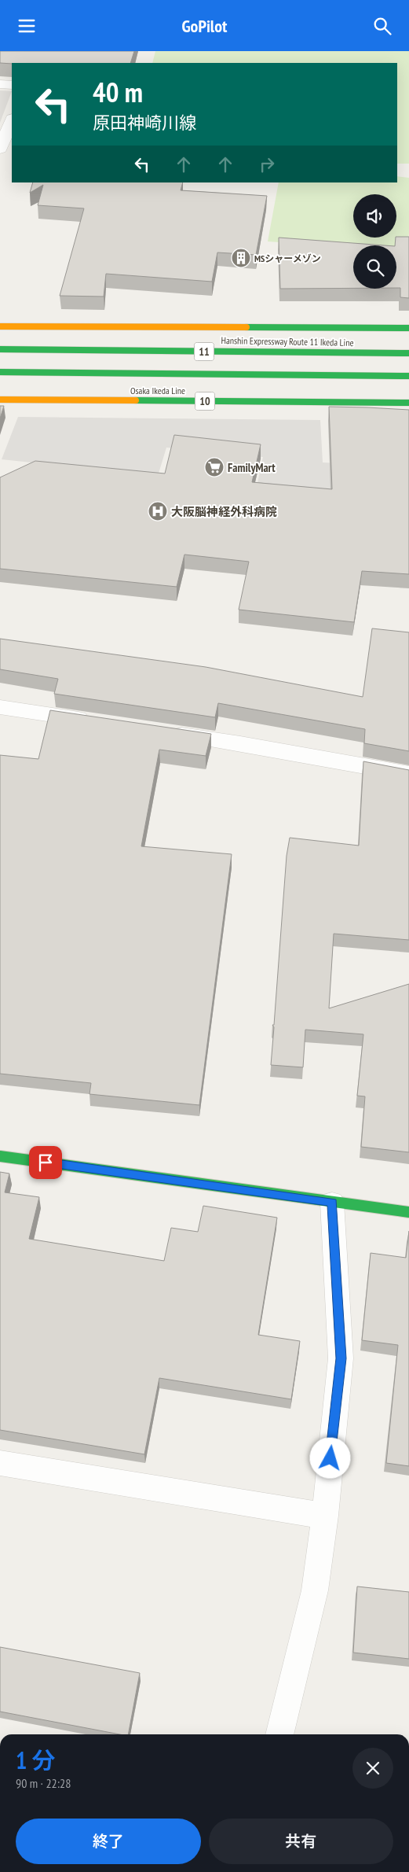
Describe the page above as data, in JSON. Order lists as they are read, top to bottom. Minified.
{"streets":{"main road":["Hanshin Expressway Route 11 Ikeda Line","11","Osaka Ikeda Line","10"]},"places":{"building":["MSシャーメゾン"],"supermarket":["FamilyMart"],"hospital":["大阪脳神経外科病院"]},"page":{"header":"GoPilot","turn":["40 m","原田神崎川線"],"heading":["1 分","90 m · 22:28"],"buttons":["終了","共有"]}}
